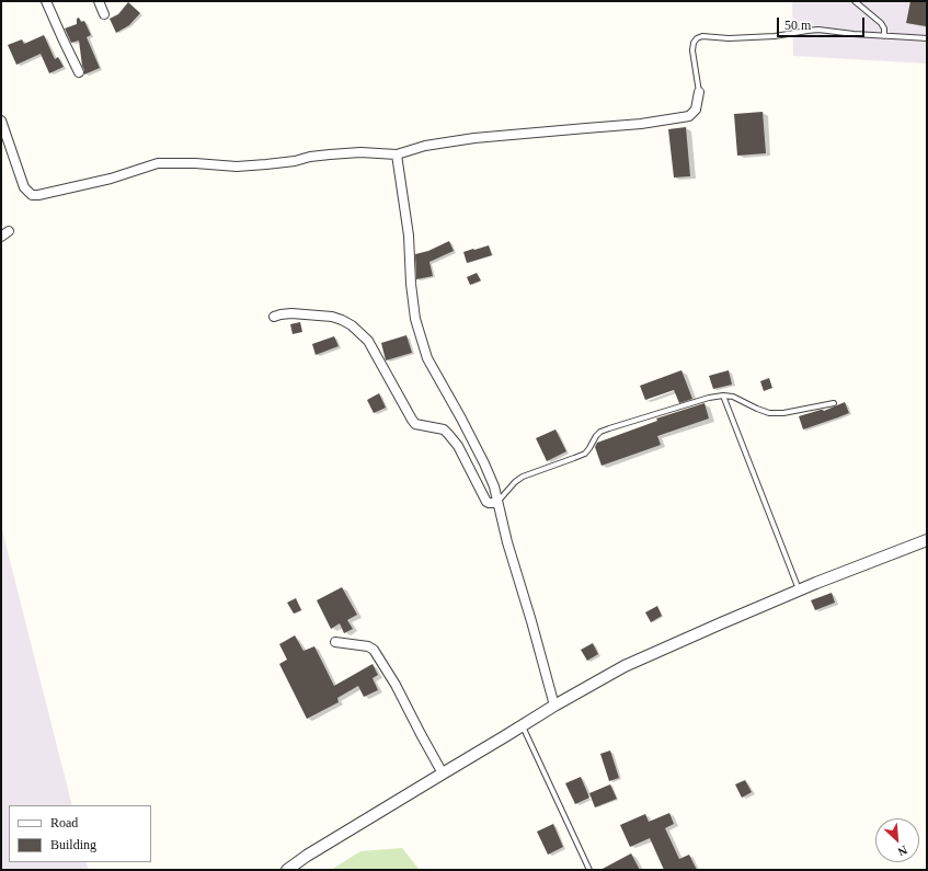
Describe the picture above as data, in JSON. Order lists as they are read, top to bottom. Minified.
{"legend":["Road","Building"],"scale_bar":"50 m","north":"bottom right"}
